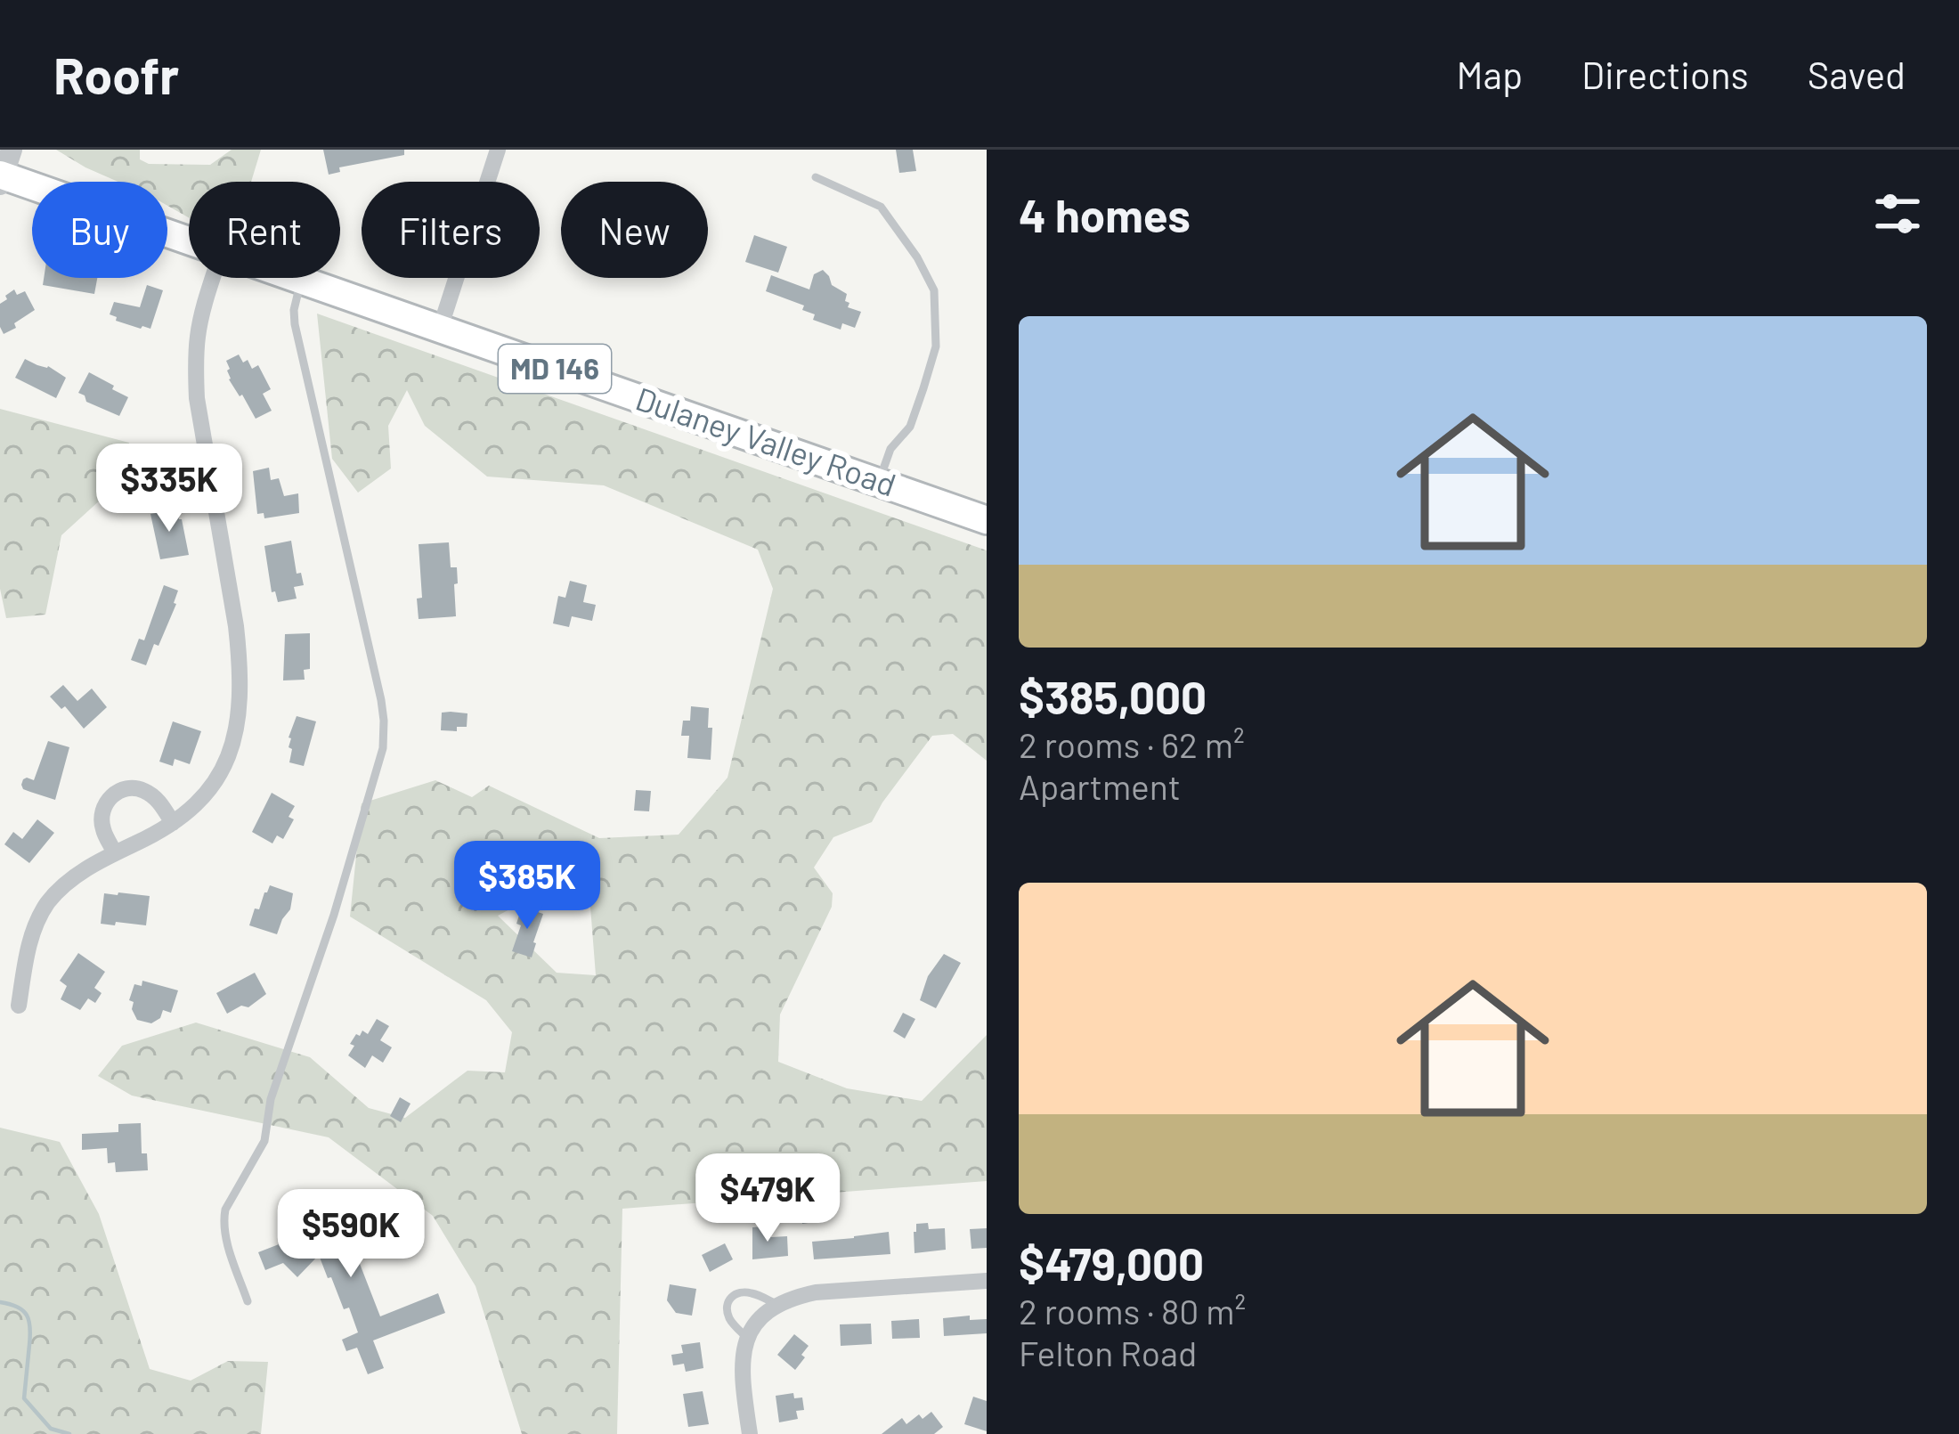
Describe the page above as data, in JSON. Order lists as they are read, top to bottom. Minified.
{"streets":{"main road":["MD 146","Dulaney Valley Road"]},"page":{"header":"Roofr","nav":["Map","Directions","Saved"],"heading":"4 homes","chip":["Buy","Rent","Filters","New"],"list":[{"name":"$385,000","note":"2 rooms · 62 m² · Apartment"},{"name":"$479,000","note":"2 rooms · 80 m² · Felton Road"}],"price":["$335K","$385K","$479K","$590K"]}}
